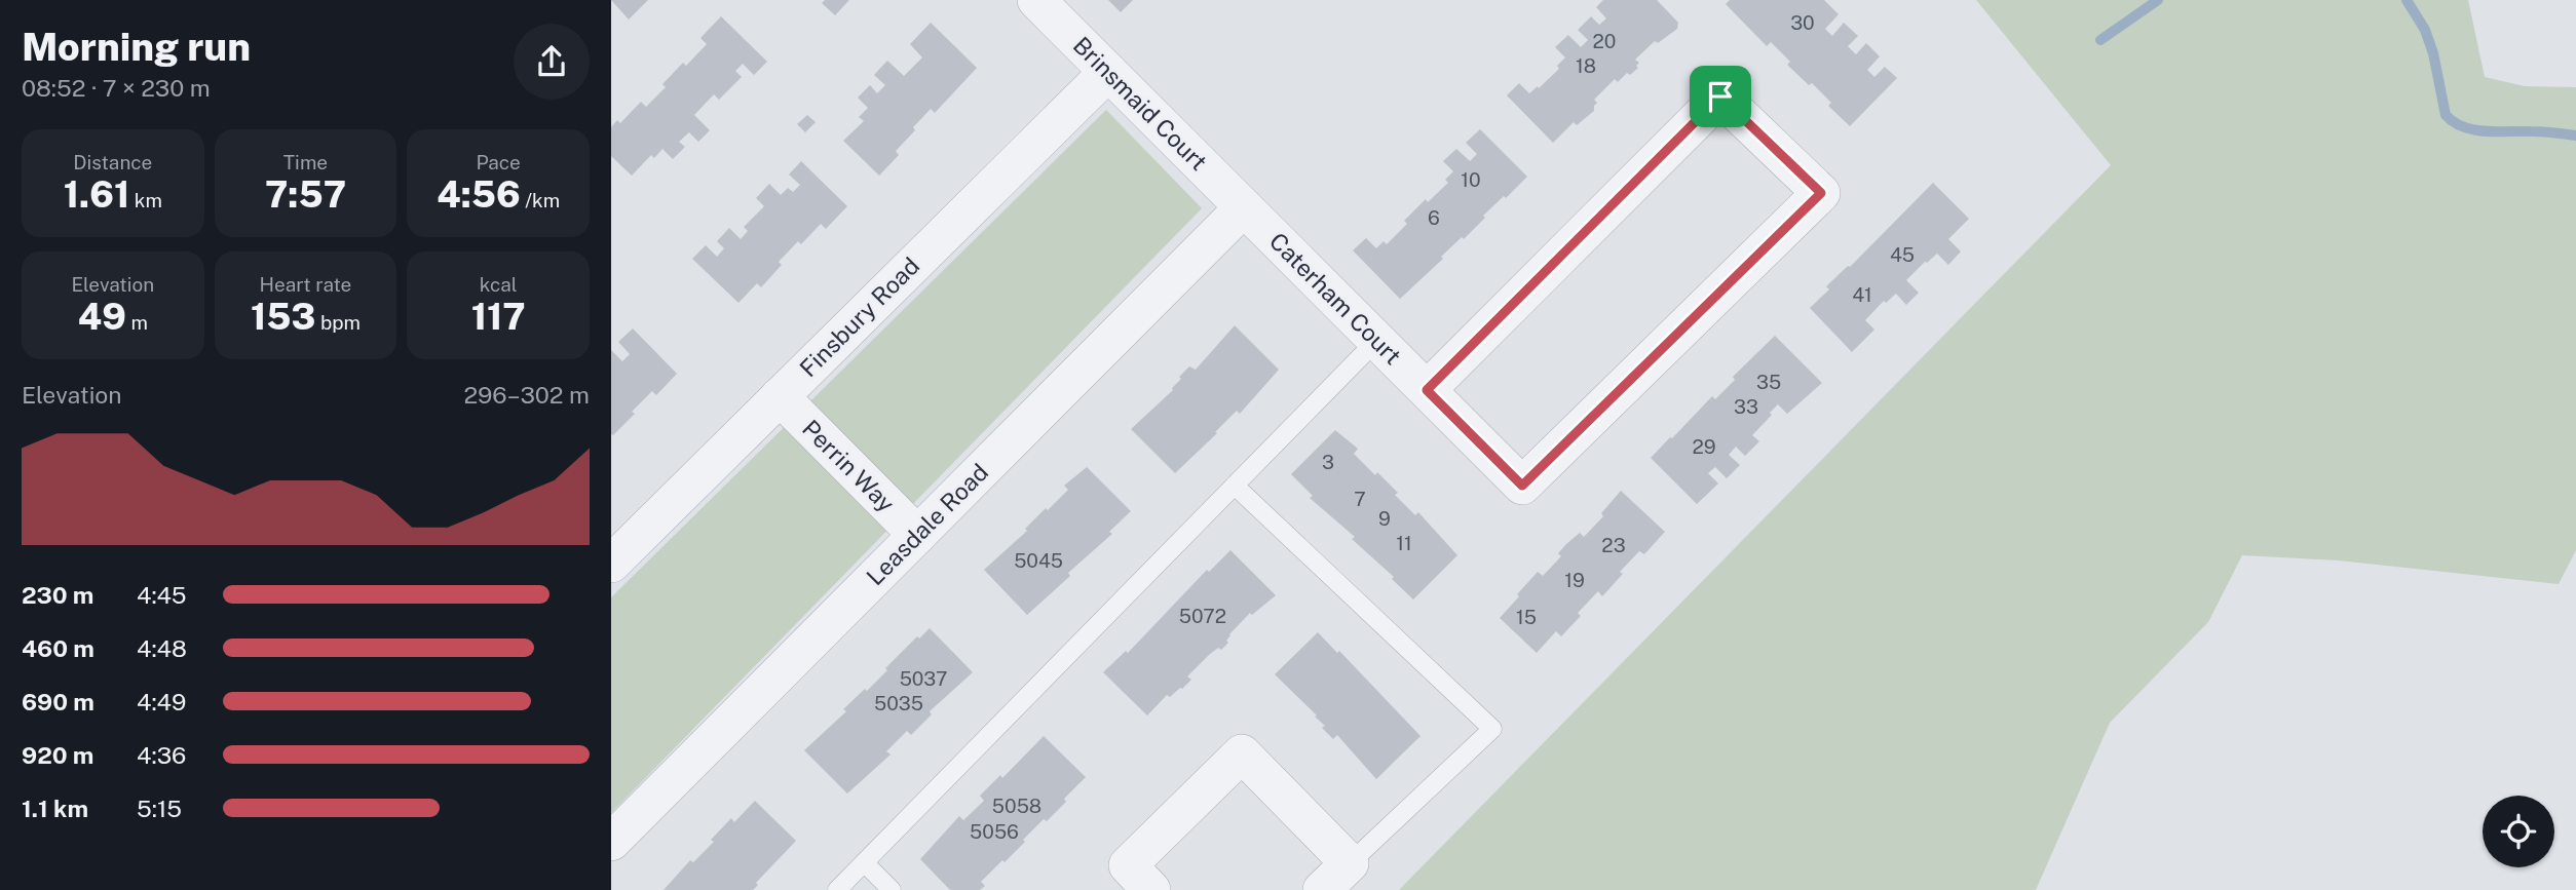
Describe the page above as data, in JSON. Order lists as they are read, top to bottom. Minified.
{"streets":{"street":["Brinsmaid Court","Caterham Court","Finsbury Road","Perrin Way","Leasdale Road"]},"crossings":[["Brinsmaid Court","Caterham Court"],["Brinsmaid Court","Finsbury Road"],["Brinsmaid Court","Leasdale Road"],["Caterham Court","Leasdale Road"],["Finsbury Road","Perrin Way"],["Perrin Way","Leasdale Road"]],"house_numbers":["30","20","18","10","6","45","41","35","33","29","3","7","9","11","23","5045","19","5072","15","5037","5035","5058","5056"],"page":{"heading":["Morning run","08:52 · 7 × 230 m"],"stats":[["Distance","1.61 km"],["Time","7:57"],["Pace","4:56 /km"],["Elevation","49 m"],["Heart rate","153 bpm"],["kcal","117"]],"chart":["Elevation","296–302 m"],"list":[{"name":"230 m","note":"4:45"},{"name":"460 m","note":"4:48"},{"name":"690 m","note":"4:49"},{"name":"920 m","note":"4:36"},{"name":"1.1 km","note":"5:15"}]}}
